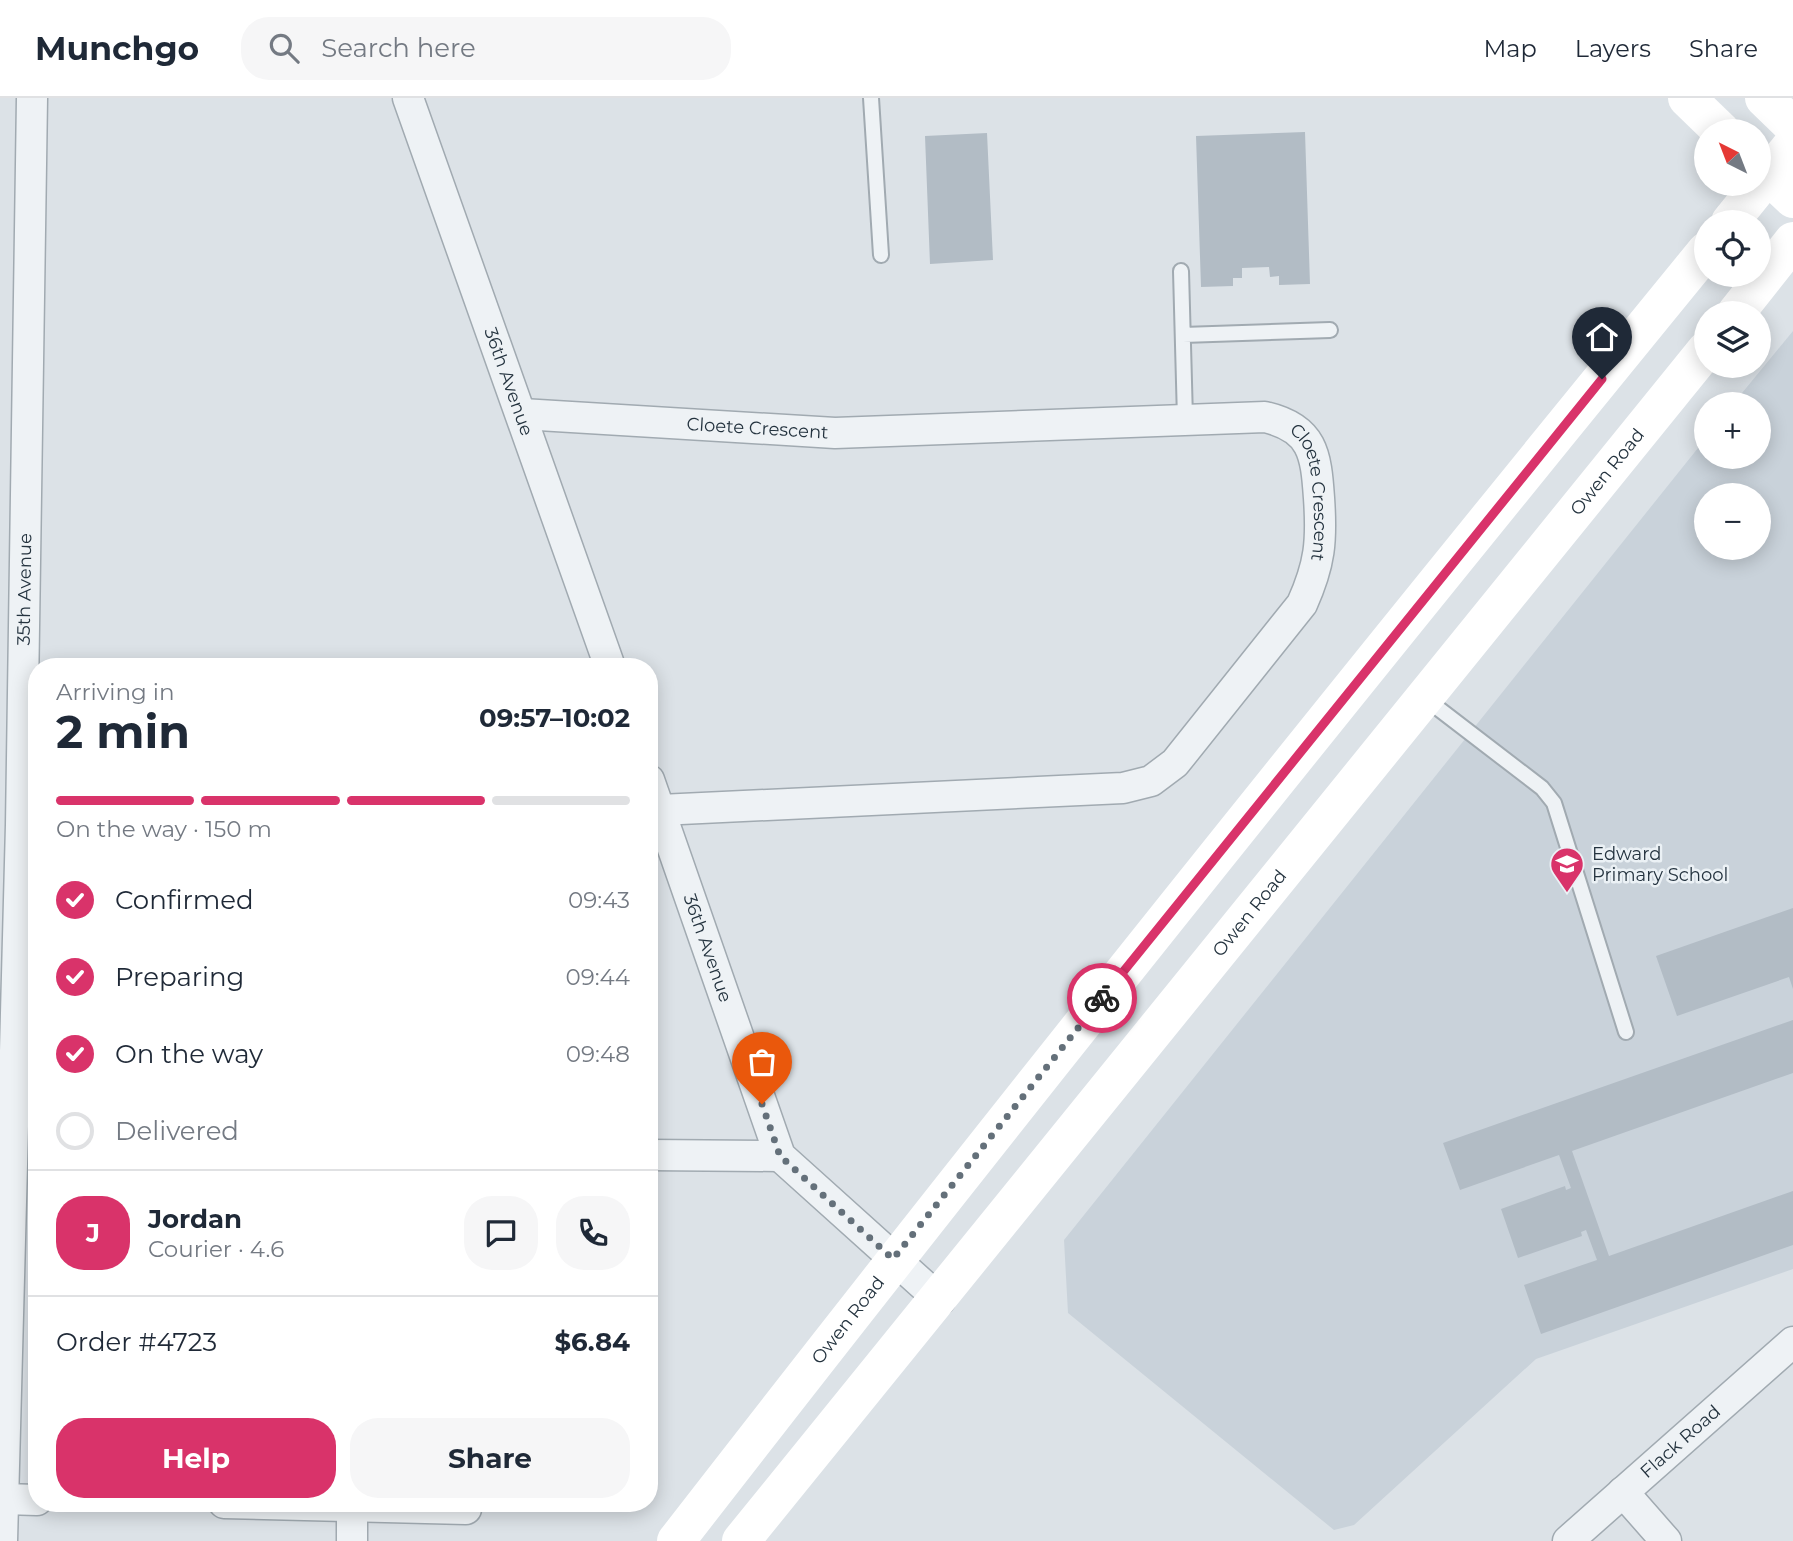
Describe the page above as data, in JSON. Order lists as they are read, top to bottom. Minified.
{"streets":{"street":["36th Avenue","Cloete Crescent","Owen Road","35th Avenue","Flack Road"]},"crossings":[["36th Avenue","Cloete Crescent"],["36th Avenue","Owen Road"]],"places":{"school or university":["Edward Primary School"]},"north":"top left","page":{"header":"Munchgo","search":"Search here","nav":["Map","Layers","Share"],"map_buttons":["+","−"],"heading":["2 min","Arriving in","09:57–10:02"],"panel":["Jordan","Courier · 4.6","Order #4723","$6.84"],"bar":"On the way · 150 m","list":[["Confirmed","09:43"],["Preparing","09:44"],["On the way","09:48"],"Delivered"],"round":"J","buttons":["Help","Share"]}}
